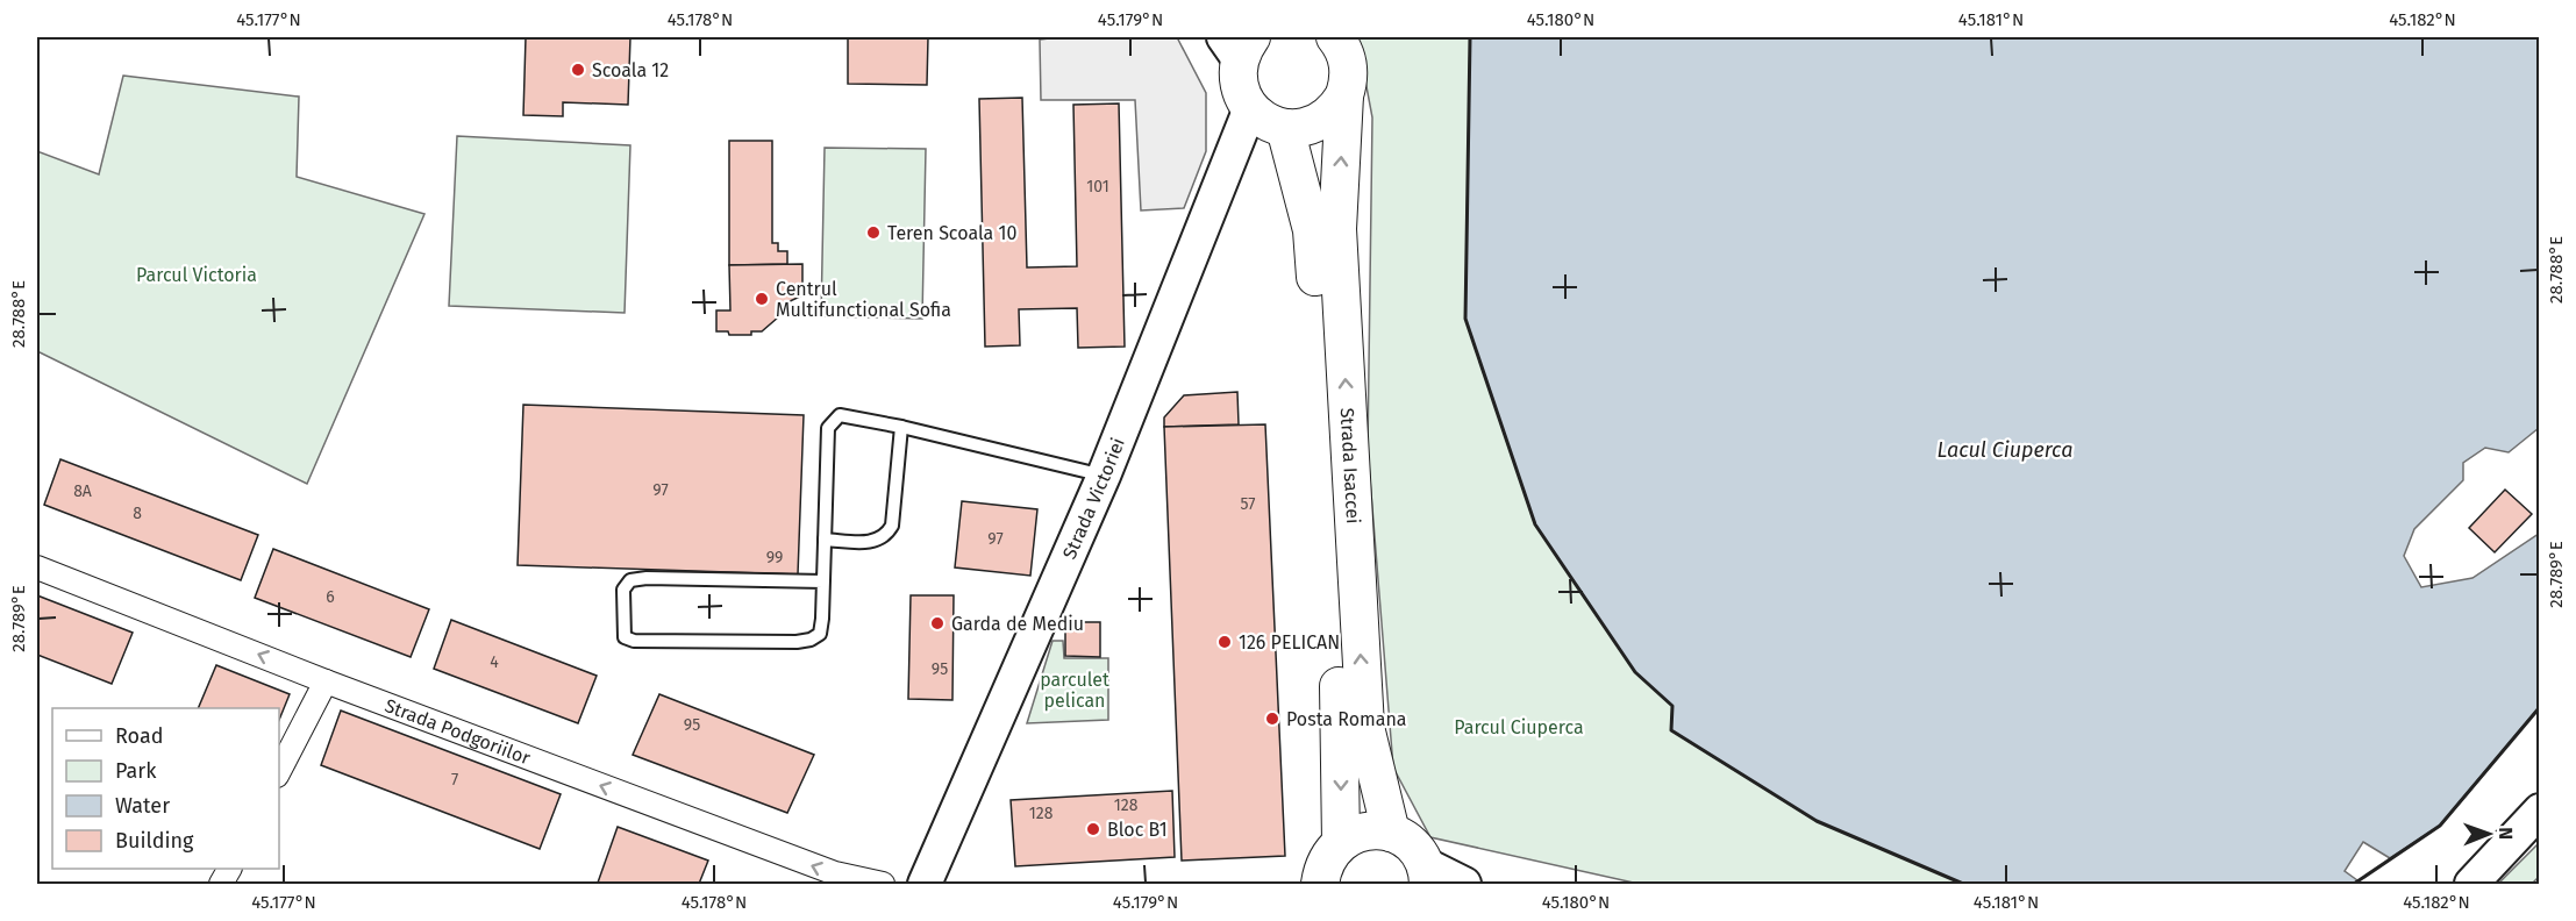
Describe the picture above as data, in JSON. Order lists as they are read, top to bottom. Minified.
{"streets":{"main road":["Strada Isaccei"],"street":["Strada Victoriei","Strada Podgoriilor"]},"one_way":["Strada Podgoriilor"],"water":["Lacul Ciuperca"],"parks":["Parcul Victoria","parculet pelican","Parcul Ciuperca"],"places":["Scoala 12","Teren Scoala 10","Centrul Multifunctional Sofia","Garda de Mediu","126 PELICAN","Posta Romana","Bloc B1"],"house_numbers":["101","97","8A","57","8","97","99","6","4","95","95","7","128","128"],"legend":["Road","Park","Water","Building"],"north":"right","coordinates":["45.177°N","45.178°N","45.179°N","45.180°N","45.181°N","45.182°N","28.788°E","28.789°E"]}
